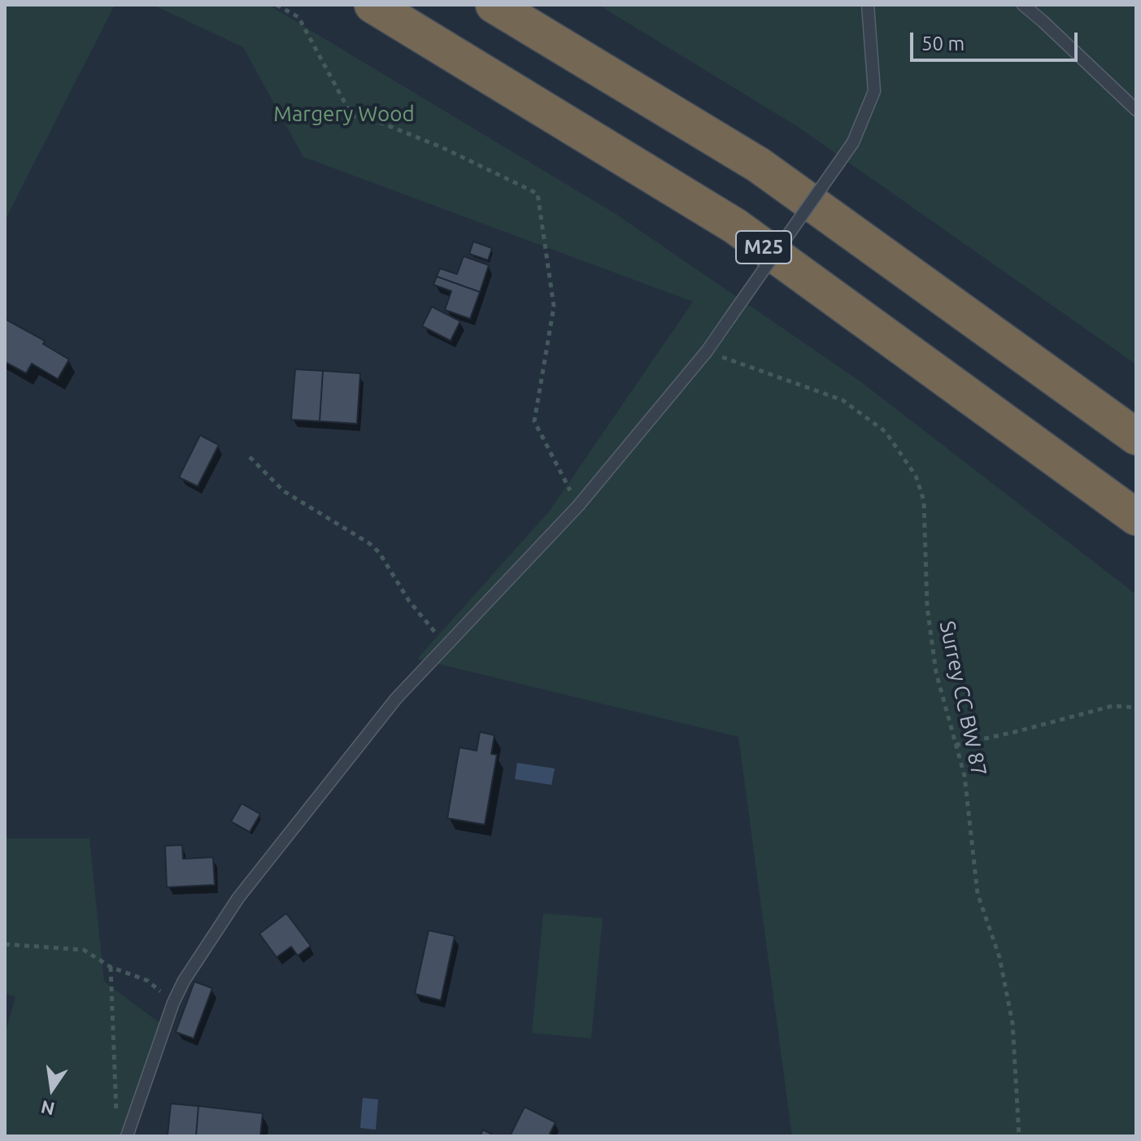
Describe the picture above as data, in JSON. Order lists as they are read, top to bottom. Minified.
{"streets":{"highway":["M25"],"path":["Surrey CC BW 87"]},"parks":["Margery Wood"],"scale_bar":"50 m","north":"bottom"}
